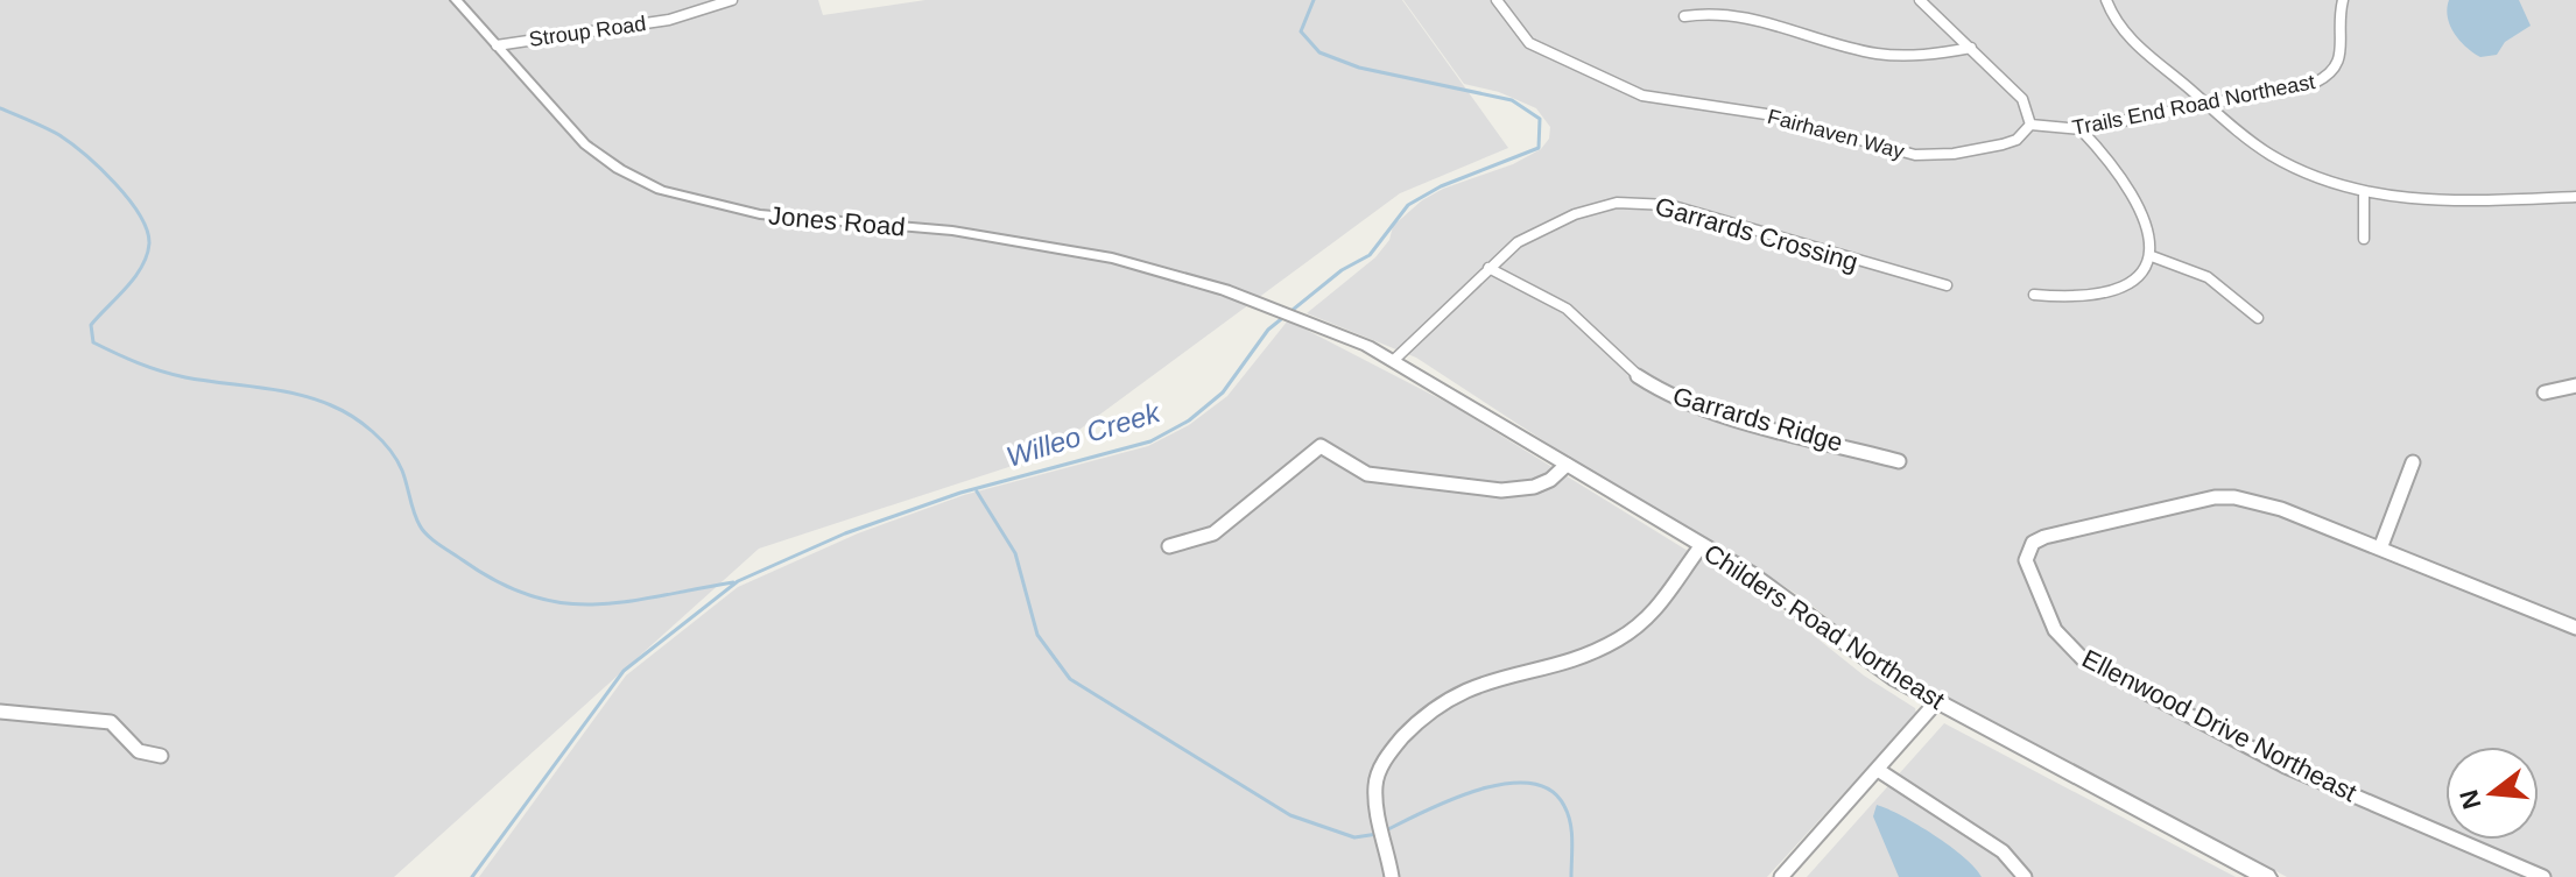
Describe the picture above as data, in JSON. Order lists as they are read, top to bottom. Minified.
{"streets":{"street":["Stroup Road","Trails End Road Northeast","Fairhaven Way","Jones Road","Garrards Crossing","Garrards Ridge","Childers Road Northeast","Ellenwood Drive Northeast"]},"crossings":[["Stroup Road","Jones Road"],["Trails End Road Northeast","Fairhaven Way"],["Jones Road","Childers Road Northeast"],["Garrards Crossing","Garrards Ridge"],["Garrards Crossing","Childers Road Northeast"]],"water":["Willeo Creek"],"north":"left"}
